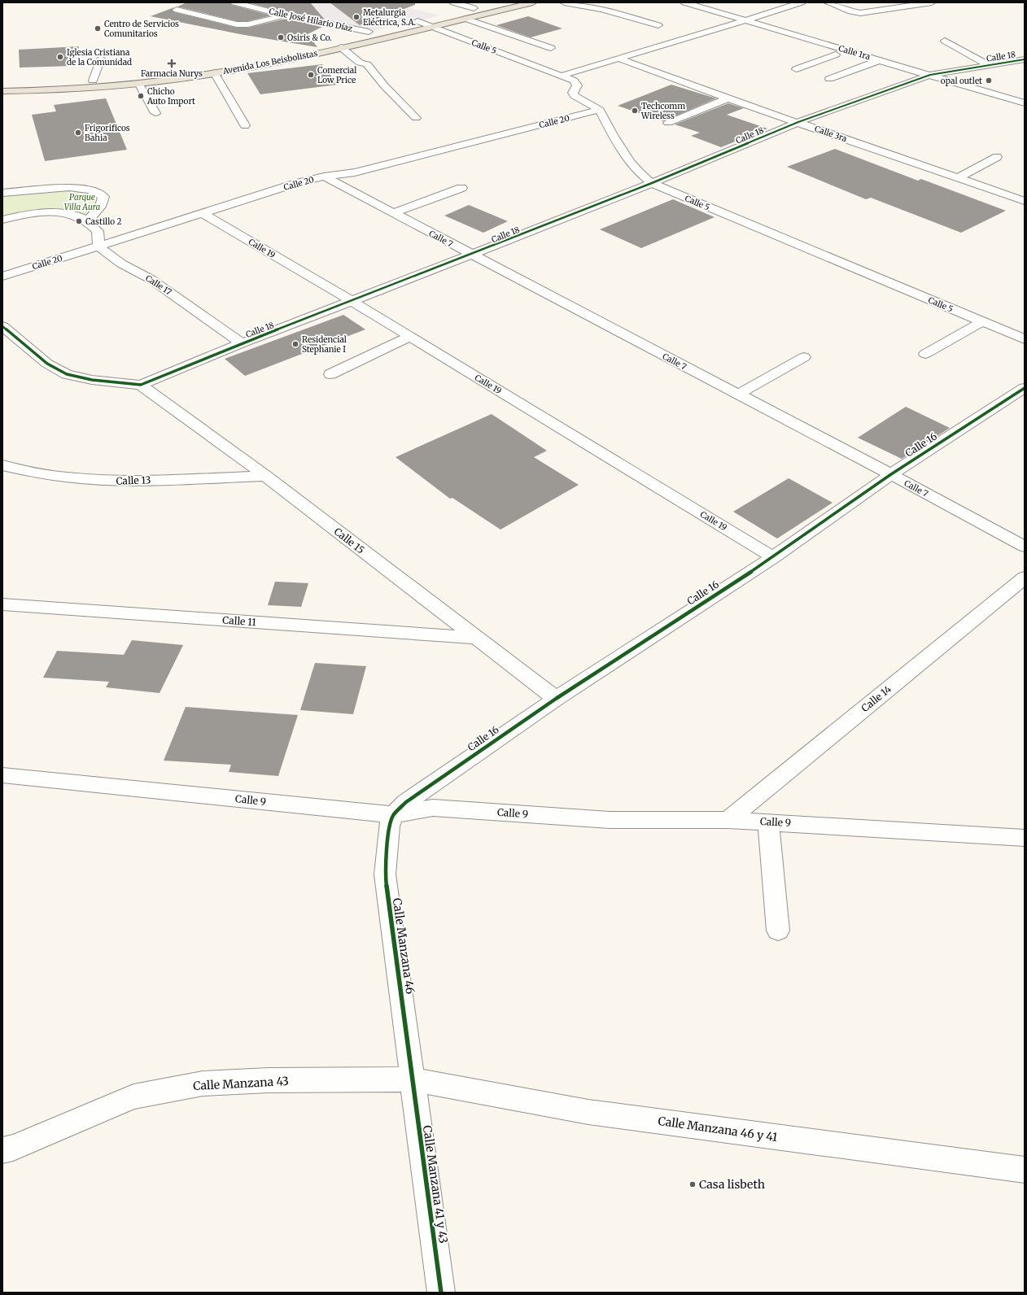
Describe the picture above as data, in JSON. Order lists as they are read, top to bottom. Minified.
{"streets":{"main road":["Avenida Los Beisbolistas"],"street":["Calle José Hilario Díaz","Calle 5","Calle 1ra","Calle 18","Calle 20","Calle 3ra","Calle 7","Calle 19","Calle 17","Calle 16","Calle 13","Calle 15","Calle 11","Calle 14","Calle 9","Calle Manzana 46","Calle Manzana 43","Calle Manzana 46 y 41","Calle Manzana 41 y 43"]},"crossings":[["Calle José Hilario Díaz","Avenida Los Beisbolistas"],["Calle 5","Calle 18"],["Calle 5","Avenida Los Beisbolistas"],["Calle 5","Calle 20"],["Calle 1ra","Calle 18"],["Calle 18","Calle 3ra"],["Calle 18","Calle 7"],["Calle 18","Calle 19"],["Calle 18","Calle 17"],["Calle 18","Calle 15"],["Calle 20","Calle 7"],["Calle 20","Calle 19"],["Calle 20","Calle 17"],["Calle 7","Calle 16"],["Calle 19","Calle 16"],["Calle 16","Calle 15"],["Calle 16","Calle 9"],["Calle 16","Calle Manzana 46"],["Calle 13","Calle 15"],["Calle 15","Calle 11"],["Calle 14","Calle 9"],["Calle 9","Calle Manzana 46"],["Calle Manzana 46","Calle Manzana 43"],["Calle Manzana 46","Calle Manzana 46 y 41"],["Calle Manzana 46","Calle Manzana 41 y 43"],["Calle Manzana 43","Calle Manzana 46 y 41"],["Calle Manzana 43","Calle Manzana 41 y 43"],["Calle Manzana 46 y 41","Calle Manzana 41 y 43"]],"parks":["Parque Villa Aura"],"places":{"other":["Metalurgia Eléctrica, S.A.","Centro de Servicios Comunitarios","Osiris & Co.","Iglesia Cristiana de la Comunidad","Comercial Low Price","opal outlet","Chicho Auto Import","Techcomm Wireless","Frigorificos Bahia","Castillo 2","Residencial Stephanie I","Casa lisbeth"],"health":["Farmacia Nurys"]}}
